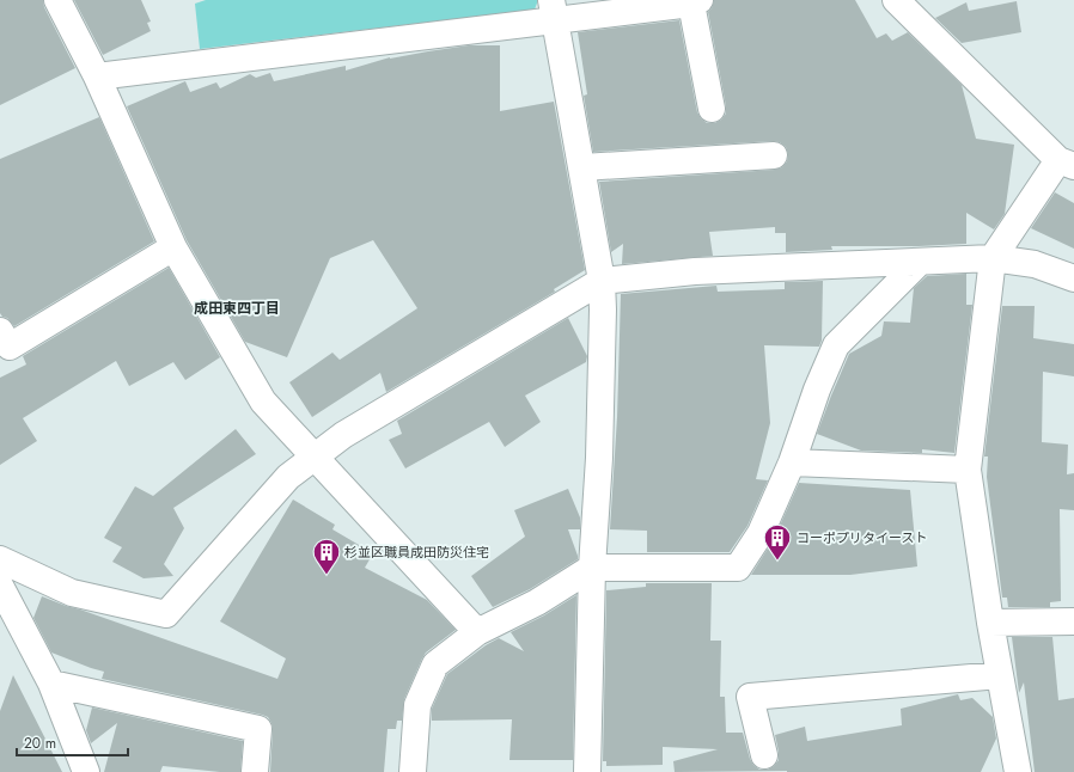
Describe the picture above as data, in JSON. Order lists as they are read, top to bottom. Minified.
{"districts":["成田東四丁目"],"places":{"building":["コーポプリタイースト","杉並区職員成田防災住宅"]},"scale_bar":"20 m"}
